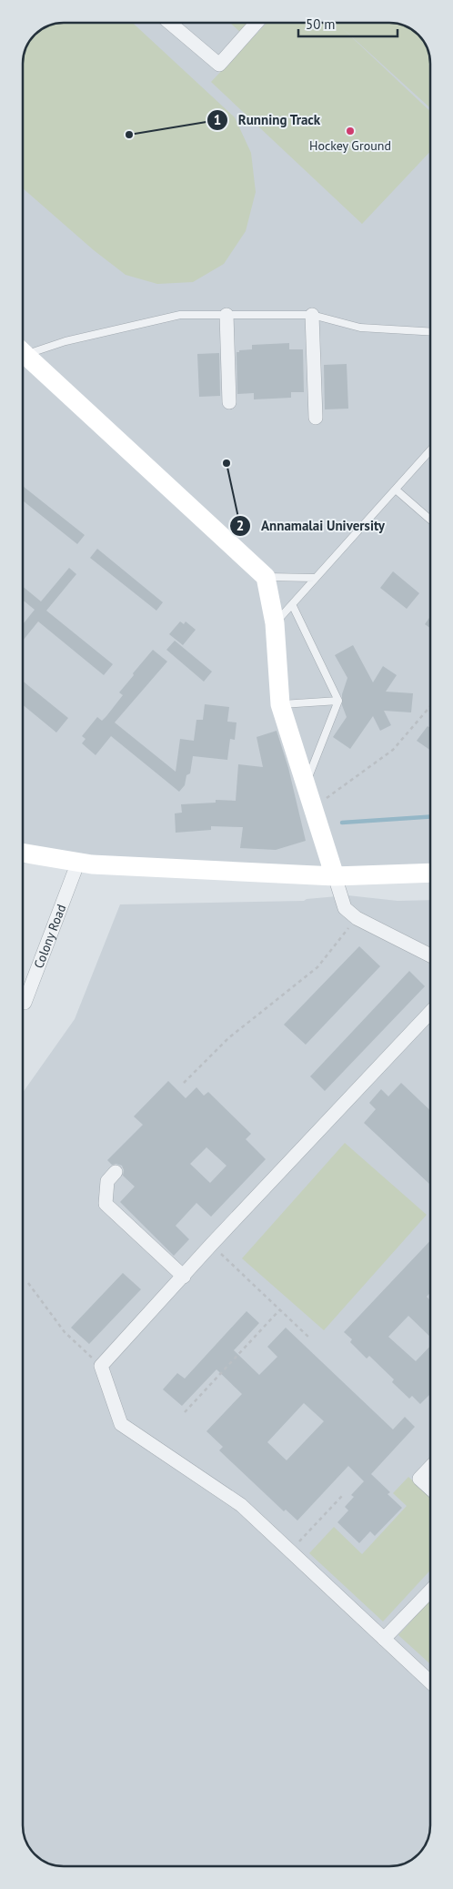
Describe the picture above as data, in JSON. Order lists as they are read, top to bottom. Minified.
{"streets":{"street":["Colony Road"]},"places":["Hockey Ground","Running Track","Annamalai University"],"scale_bar":"50 m"}
